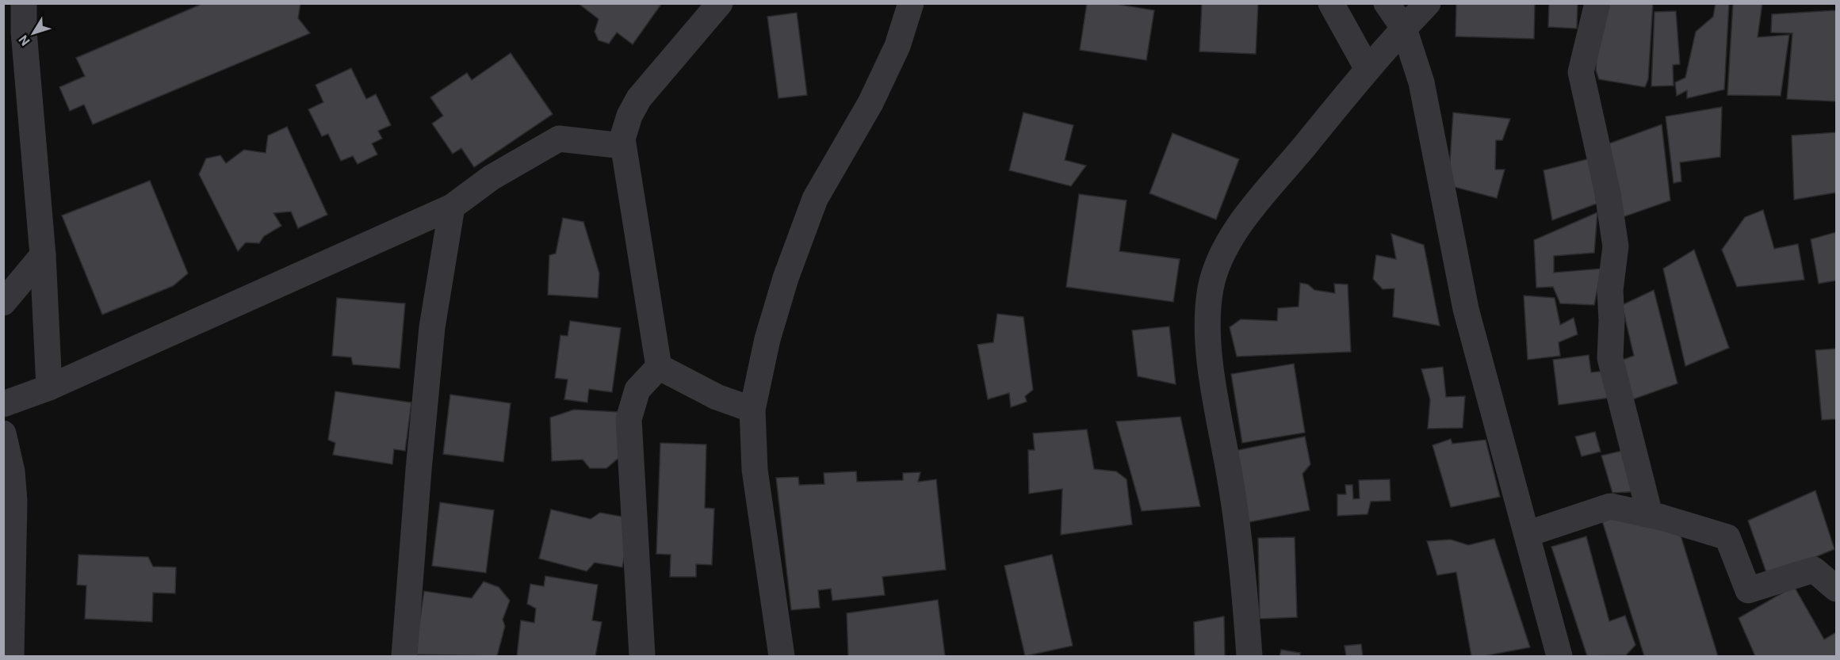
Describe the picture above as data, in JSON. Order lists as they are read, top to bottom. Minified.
{"north":"bottom left"}
